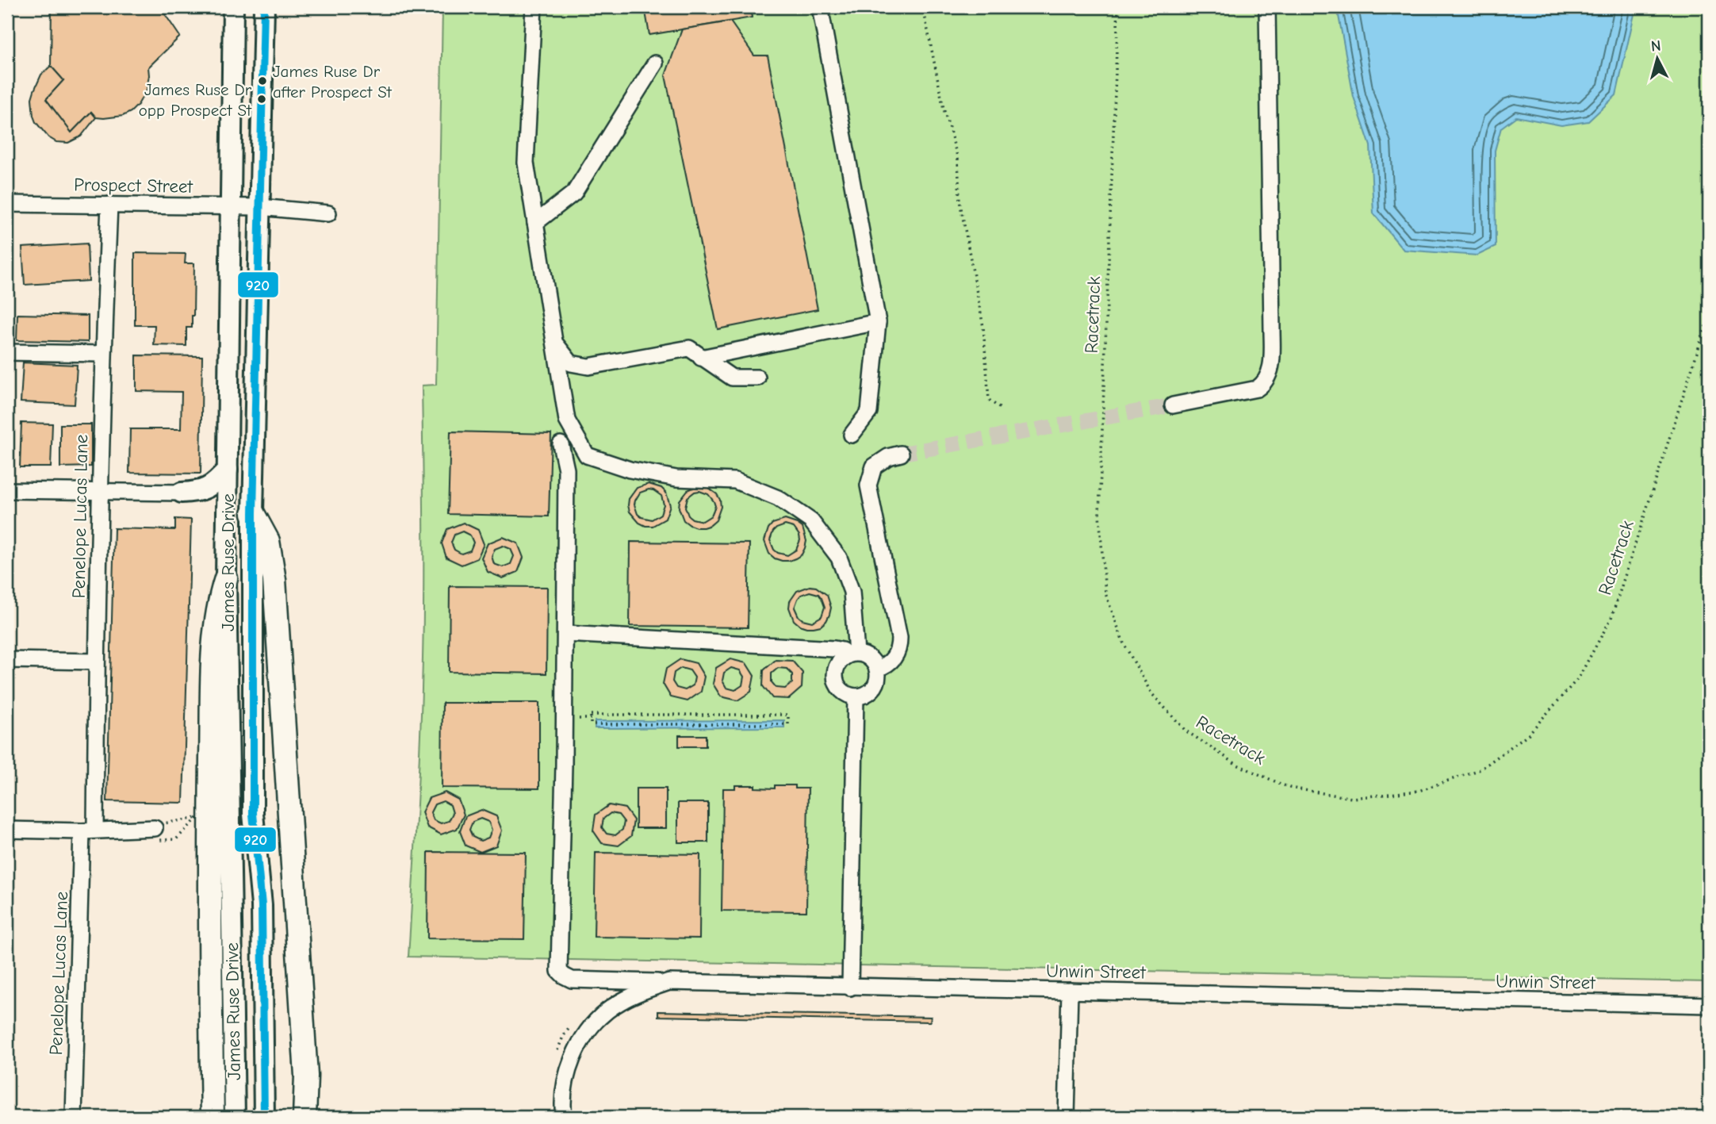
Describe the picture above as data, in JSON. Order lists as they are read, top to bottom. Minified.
{"streets":{"main road":["James Ruse Drive"],"street":["Prospect Street","Penelope Lucas Lane","Unwin Street"],"path":["Racetrack"]},"crossings":[["Prospect Street","Penelope Lucas Lane"],["Prospect Street","James Ruse Drive"]],"places":["James Ruse Dr after Prospect St","James Ruse Dr opp Prospect St"],"lines":["transit line 920"],"north":"top"}
